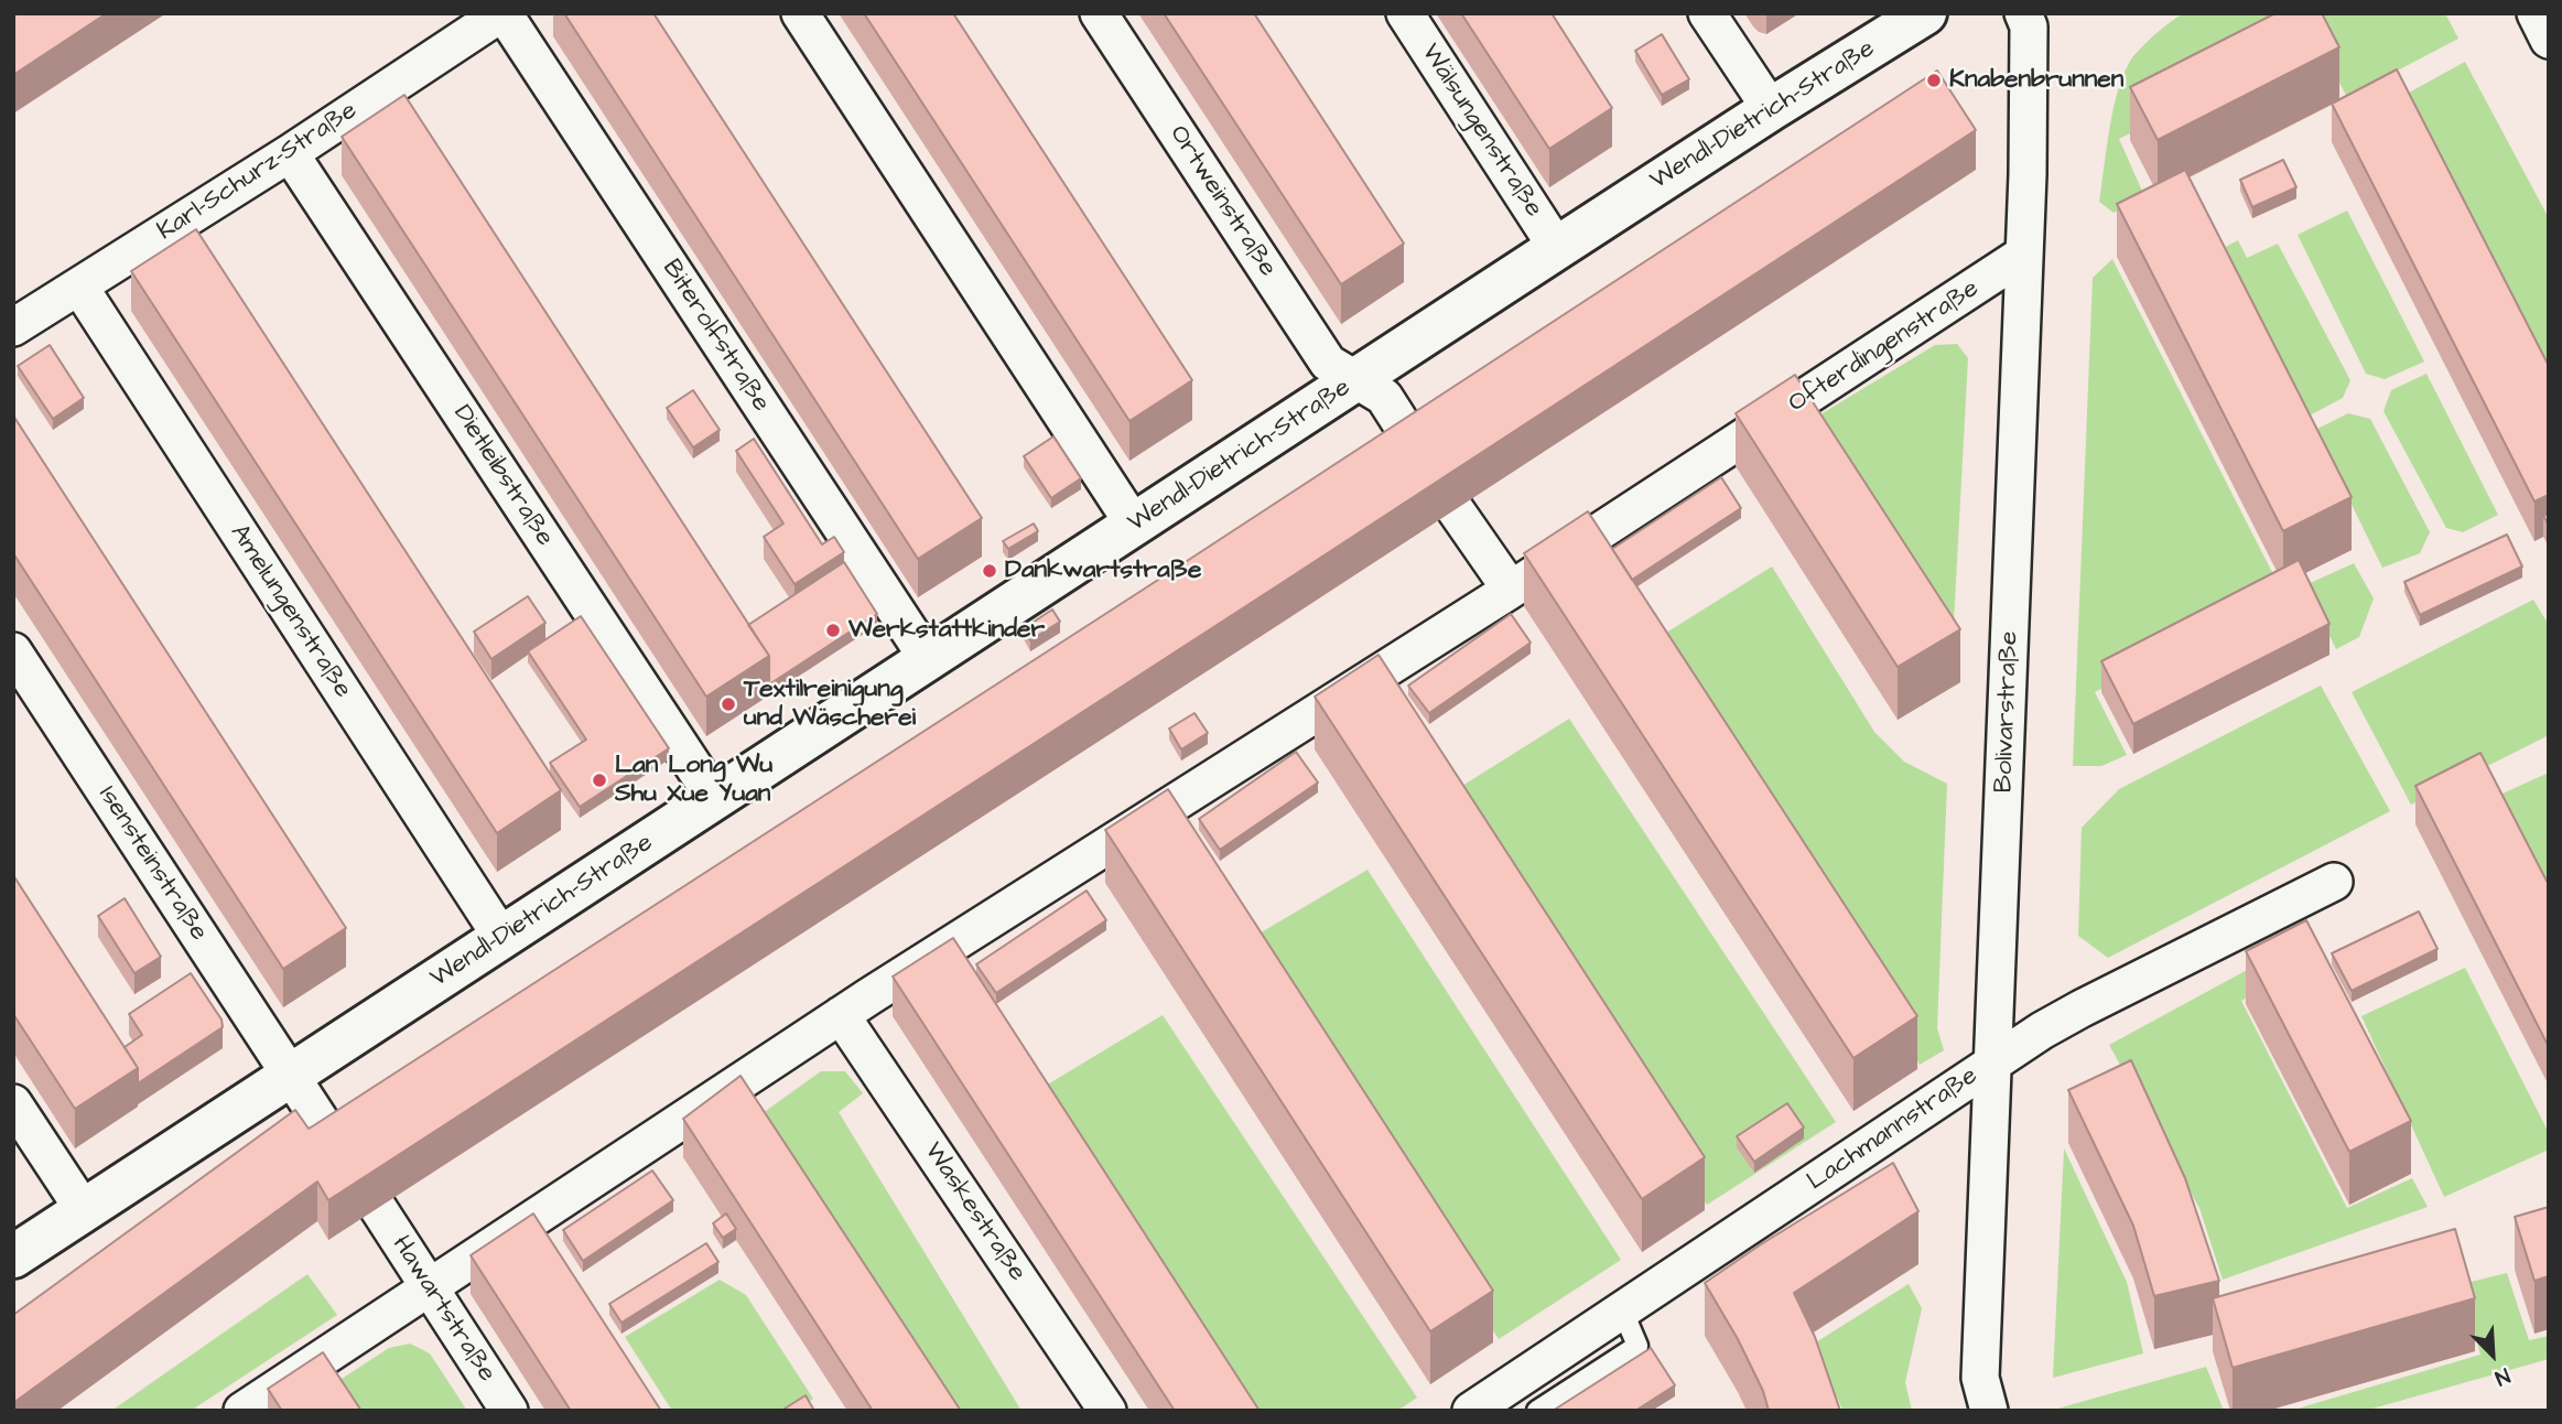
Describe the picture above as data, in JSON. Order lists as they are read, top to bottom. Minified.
{"streets":{"street":["Wendl-Dietrich-Straße","Wälsungenstraße","Karl-Schurz-Straße","Ortweinstraße","Biterolfstraße","Ofterdingenstraße","Dietleibstraße","Amelungenstraße","Bolivarstraße","Isensteinstraße","Lachmannstraße","Waskestraße","Hawartstraße"]},"crossings":[["Wendl-Dietrich-Straße","Wälsungenstraße"],["Wendl-Dietrich-Straße","Ortweinstraße"],["Wendl-Dietrich-Straße","Biterolfstraße"],["Wendl-Dietrich-Straße","Dietleibstraße"],["Wendl-Dietrich-Straße","Amelungenstraße"],["Wendl-Dietrich-Straße","Isensteinstraße"],["Karl-Schurz-Straße","Biterolfstraße"],["Karl-Schurz-Straße","Dietleibstraße"],["Karl-Schurz-Straße","Amelungenstraße"],["Ofterdingenstraße","Bolivarstraße"],["Ofterdingenstraße","Waskestraße"],["Ofterdingenstraße","Hawartstraße"],["Bolivarstraße","Lachmannstraße"]],"places":["Knabenbrunnen","Dankwartstraße","Werkstattkinder","Textilreinigung und Wäscherei","Lan Long Wu Shu Xue Yuan"],"north":"bottom right"}
